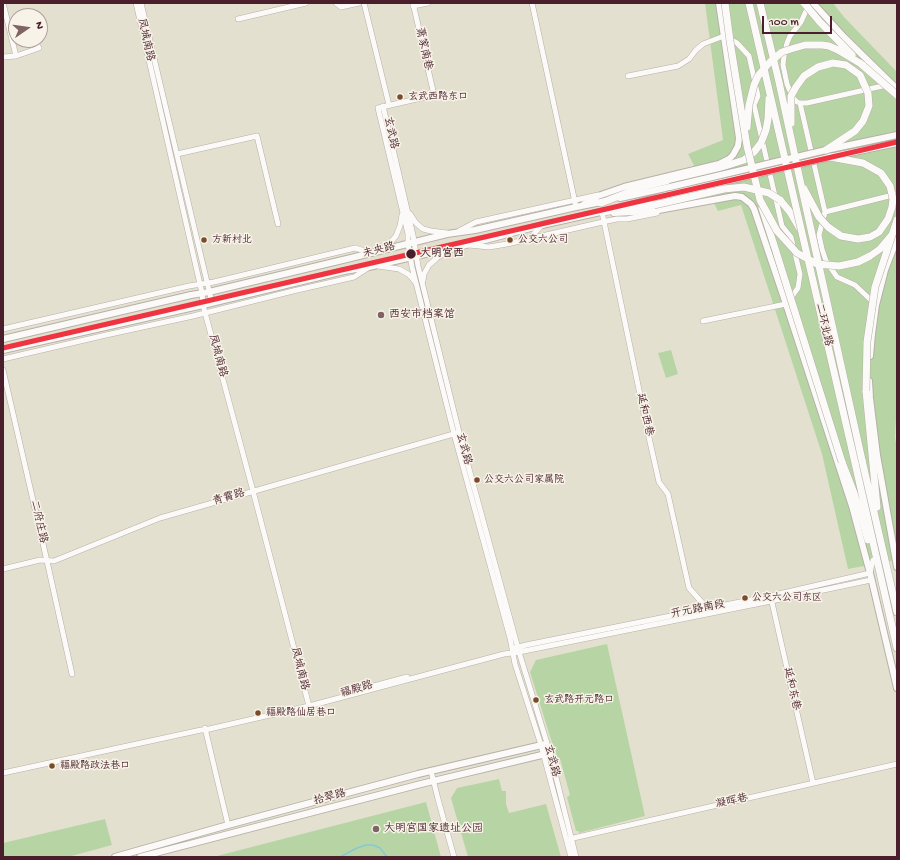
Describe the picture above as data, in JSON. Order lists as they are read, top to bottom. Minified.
{"streets":{"highway":["二环北路"],"main road":["未央路","拾翠路"],"street":["凤城南路","萧家南巷","玄武路","延和西巷","青霄路","二府庄路","开元路南段","延和东巷","福殿路","凝晖巷"]},"crossings":[["凤城南路","未央路"],["凤城南路","青霄路"],["凤城南路","福殿路"],["萧家南巷","玄武路"],["玄武路","未央路"],["玄武路","青霄路"],["玄武路","开元路南段"],["玄武路","福殿路"],["玄武路","拾翠路"],["玄武路","凝晖巷"],["未央路","延和西巷"],["延和西巷","开元路南段"],["青霄路","二府庄路"],["开元路南段","延和东巷"],["开元路南段","福殿路"],["延和东巷","凝晖巷"]],"places":["玄武西路东口","方新村北","公交六公司","大明宫西","西安市档案馆","公交六公司家属院","公交六公司东区","玄武路开元路口","福殿路仙居巷口","福殿路政法巷口","大明宫国家遗址公园"],"scale_bar":"100 m","north":"right"}
